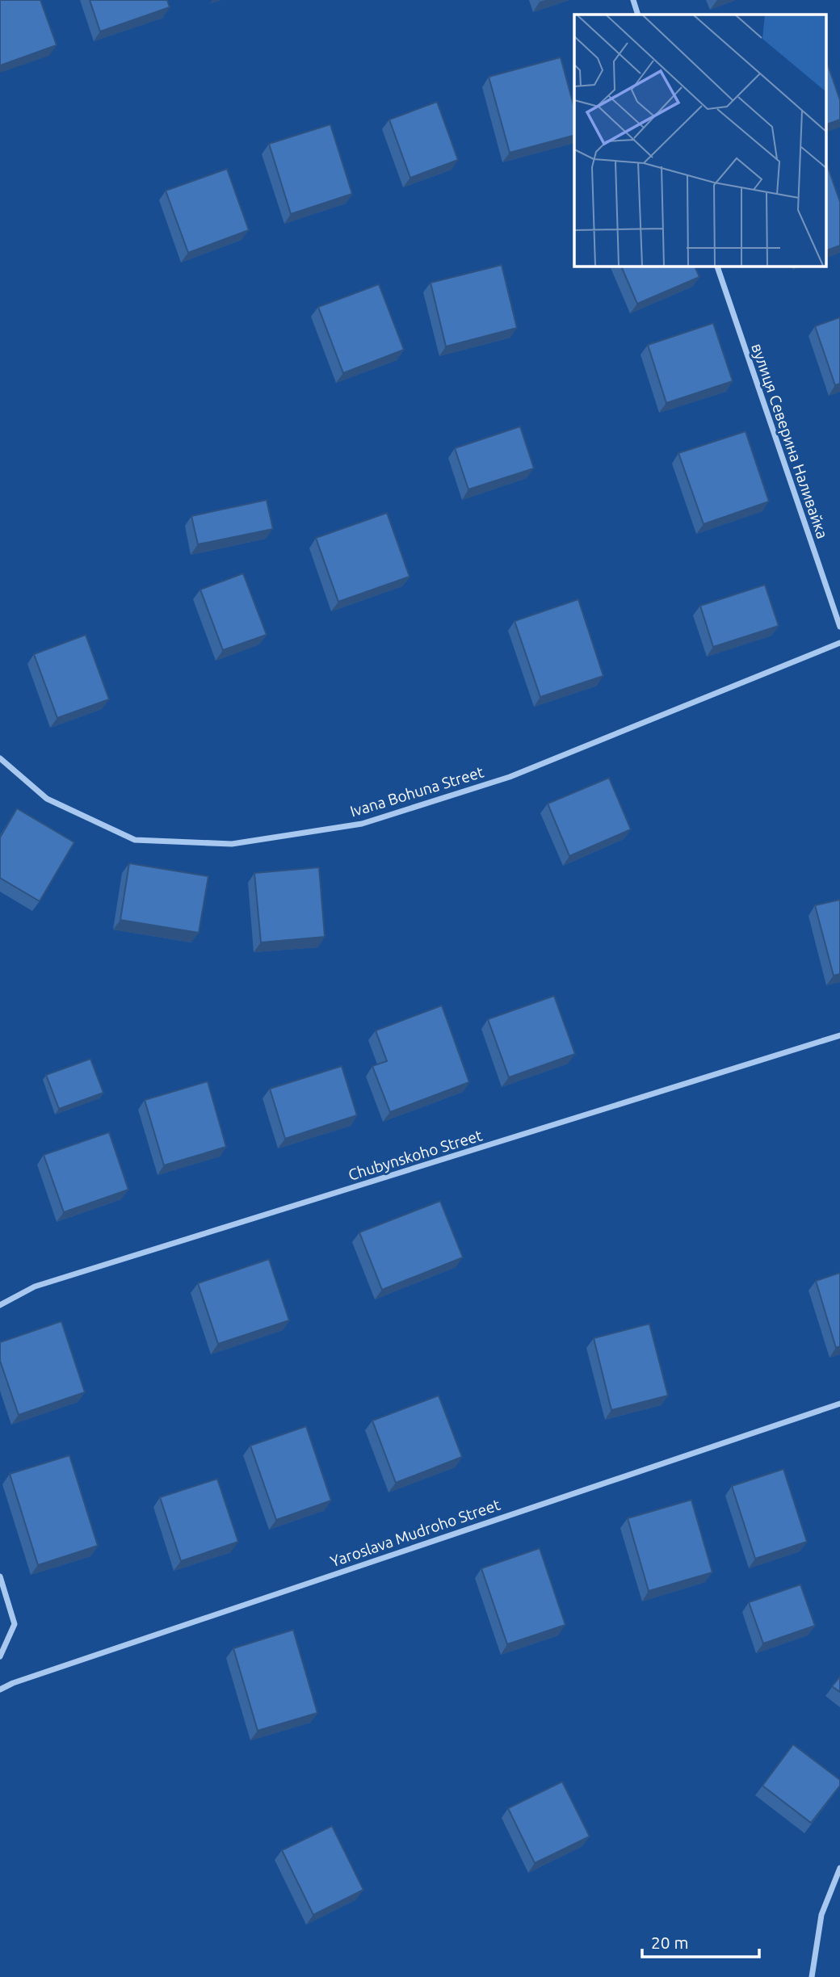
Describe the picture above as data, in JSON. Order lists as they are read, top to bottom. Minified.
{"streets":{"street":["вулиця Северина Наливайка","Ivana Bohuna Street","Chubynskoho Street","Yaroslava Mudroho Street"]},"scale_bar":"20 m"}
